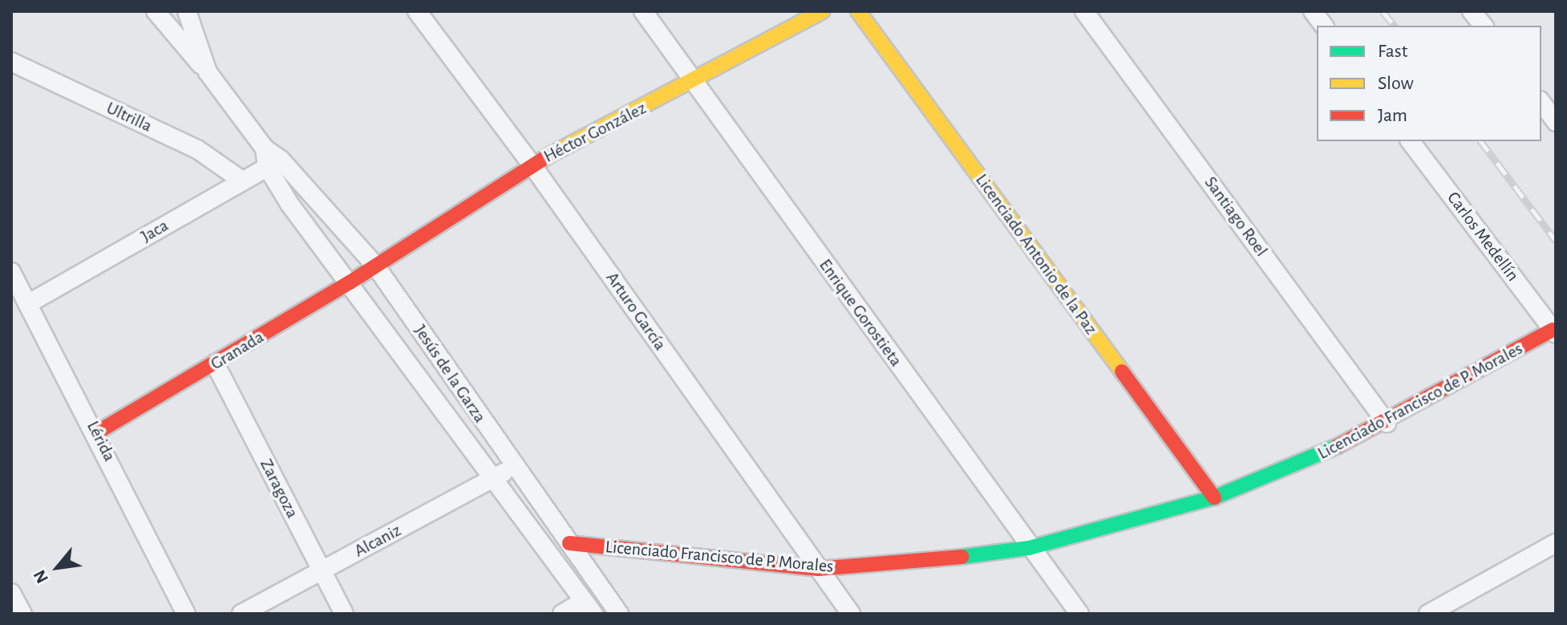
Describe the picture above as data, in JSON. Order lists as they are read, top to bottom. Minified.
{"streets":{"street":["Ultrilla","Héctor González","Santiago Roel","Jaca","Carlos Medellín","Licenciado Antonio de la Paz","Arturo García","Enrique Gorostieta","Granada","Jesús de la Garza","Licenciado Francisco de P. Morales","Lérida","Zaragoza","Alcaniz"]},"crossings":[["Ultrilla","Jaca"],["Héctor González","Arturo García"],["Héctor González","Enrique Gorostieta"],["Héctor González","Granada"],["Héctor González","Jesús de la Garza"],["Santiago Roel","Licenciado Francisco de P. Morales"],["Jaca","Jesús de la Garza"],["Jaca","Lérida"],["Carlos Medellín","Licenciado Francisco de P. Morales"],["Licenciado Antonio de la Paz","Licenciado Francisco de P. Morales"],["Arturo García","Licenciado Francisco de P. Morales"],["Enrique Gorostieta","Licenciado Francisco de P. Morales"],["Granada","Jesús de la Garza"],["Granada","Lérida"],["Granada","Zaragoza"],["Jesús de la Garza","Licenciado Francisco de P. Morales"],["Jesús de la Garza","Alcaniz"],["Zaragoza","Alcaniz"]],"legend":["Fast","Slow","Jam"],"north":"bottom left"}
